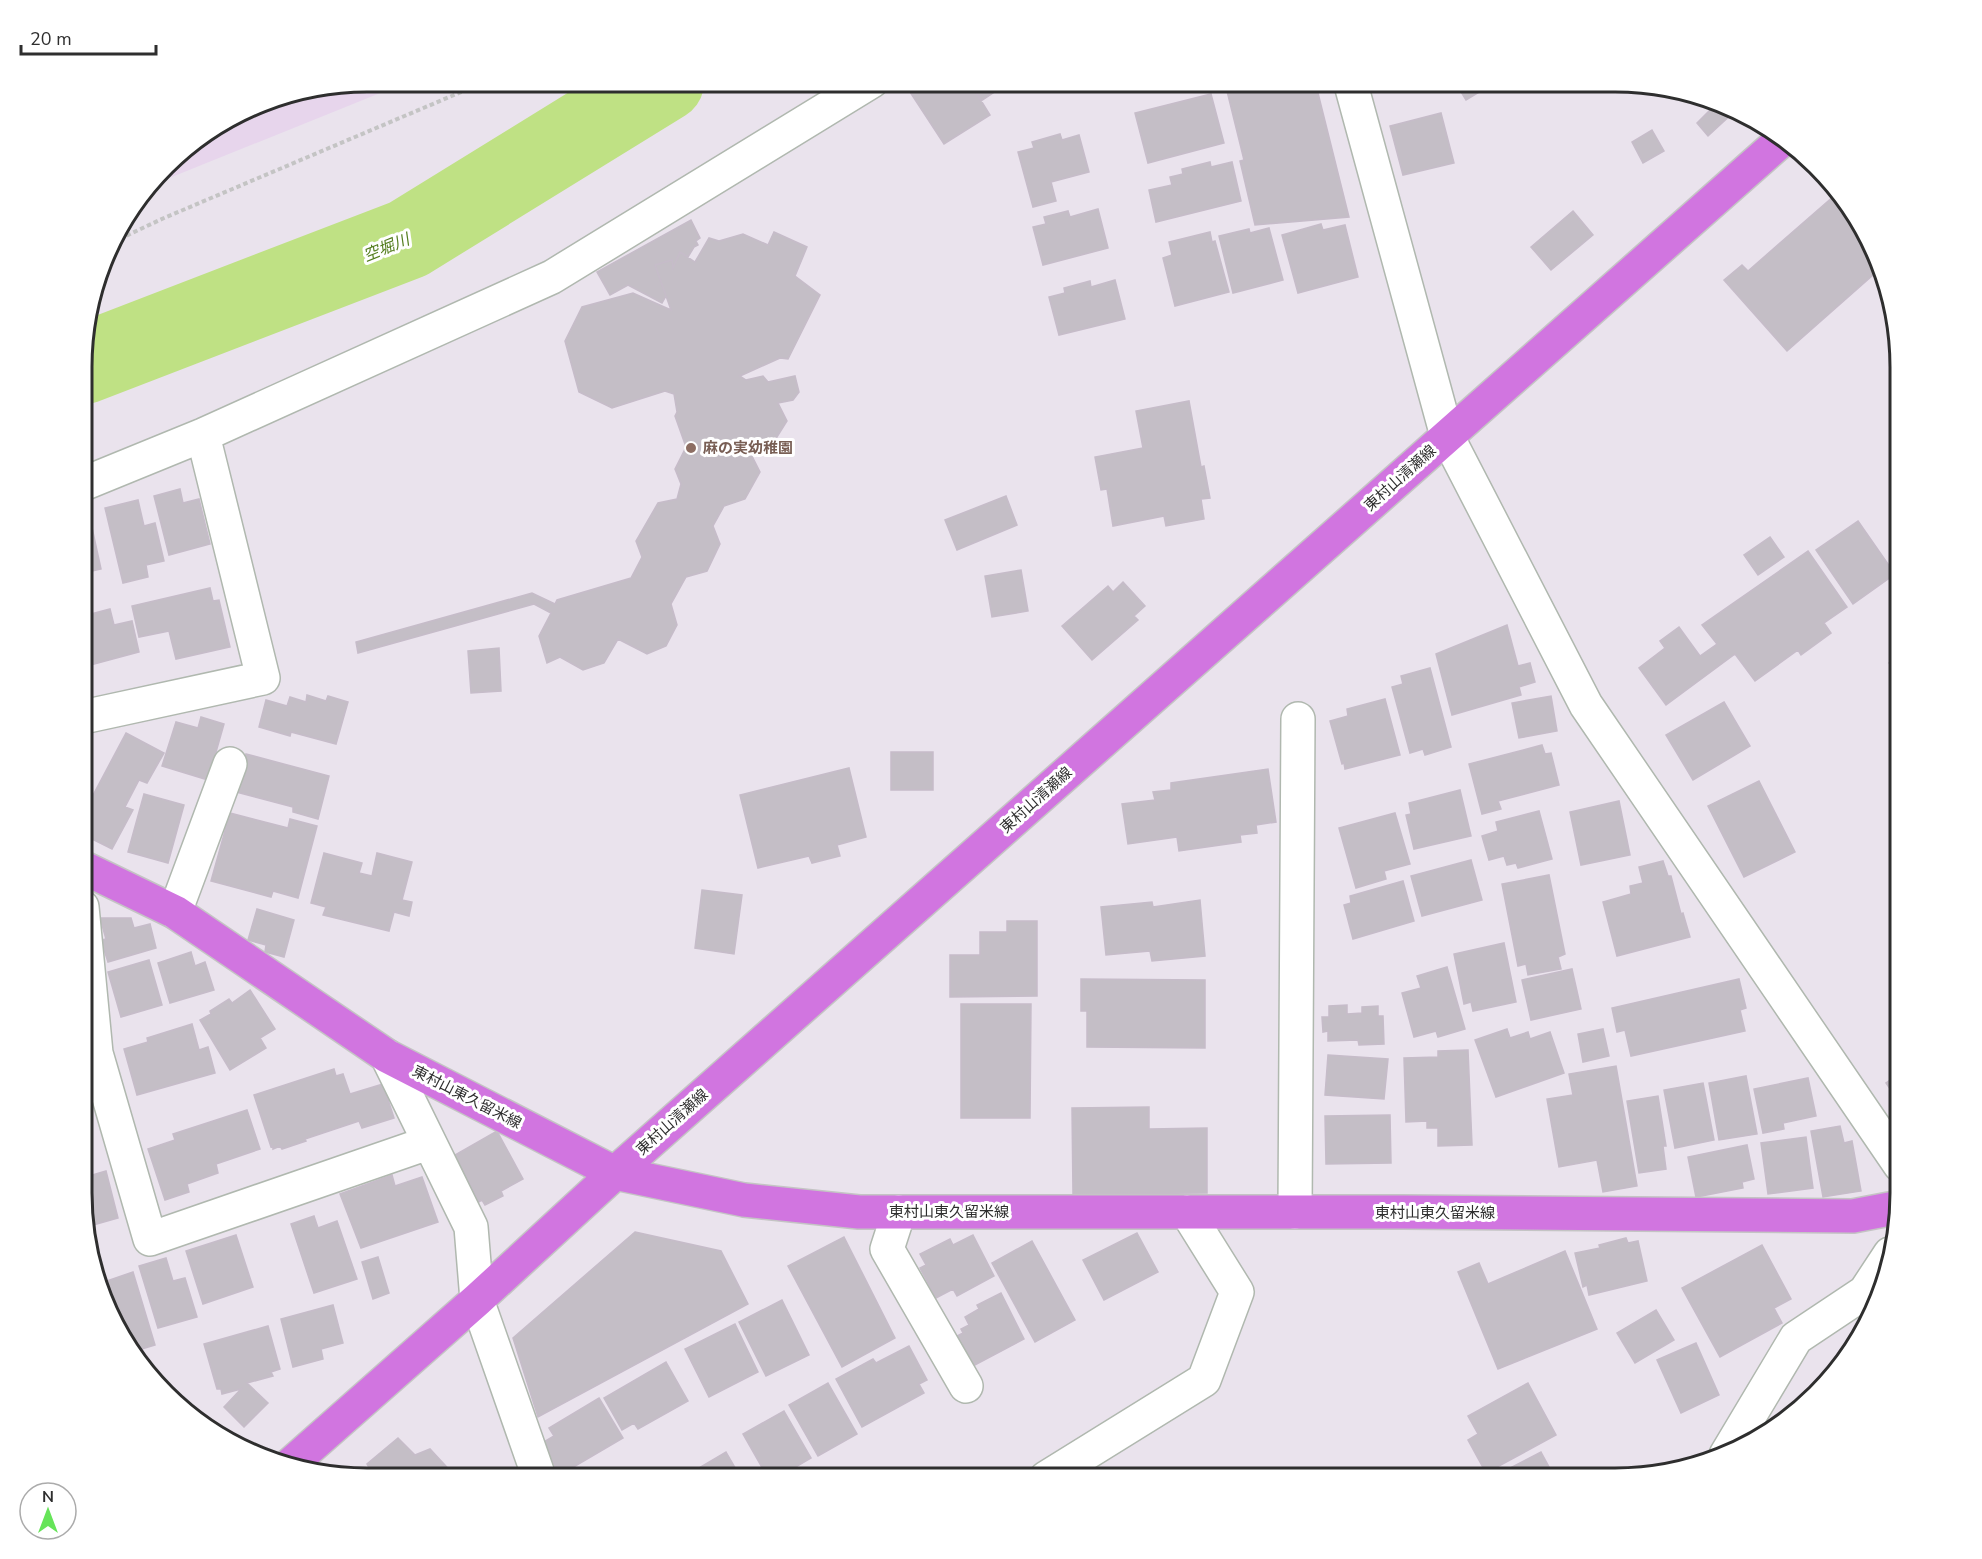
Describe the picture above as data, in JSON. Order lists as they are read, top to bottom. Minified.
{"streets":{"main road":["東村山清瀬線","東村山東久留米線"]},"crossings":[["東村山清瀬線","東村山東久留米線"]],"water":["空堀川"],"places":["麻の実幼稚園"],"scale_bar":"20 m","north":"top"}
